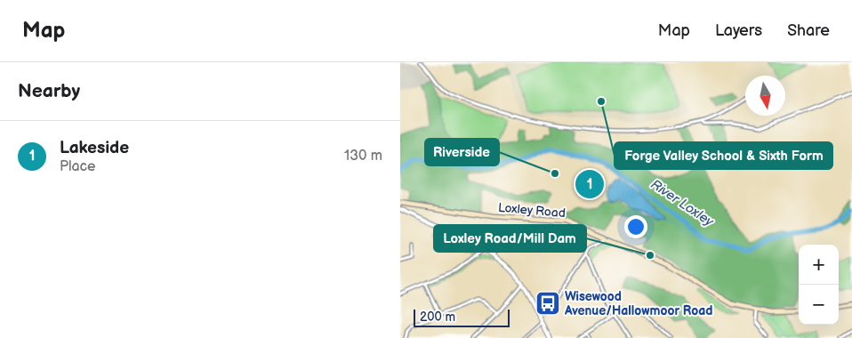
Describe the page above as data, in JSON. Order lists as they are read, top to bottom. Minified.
{"streets":{"main road":["Loxley Road"]},"water":["River Loxley"],"places":{"other":["Forge Valley School & Sixth Form","Riverside","Loxley Road/Mill Dam"],"bus stop":["Wisewood Avenue/Hallowmoor Road"]},"scale_bar":"200 m","north":"bottom","page":{"header":"Map","nav":["Map","Layers","Share"],"heading":"Nearby","list":[{"mark":"1","name":"Lakeside","note":"Place","value":"130 m"}],"pins":"1","map_buttons":["+","−"],"scale":"200 m"}}
